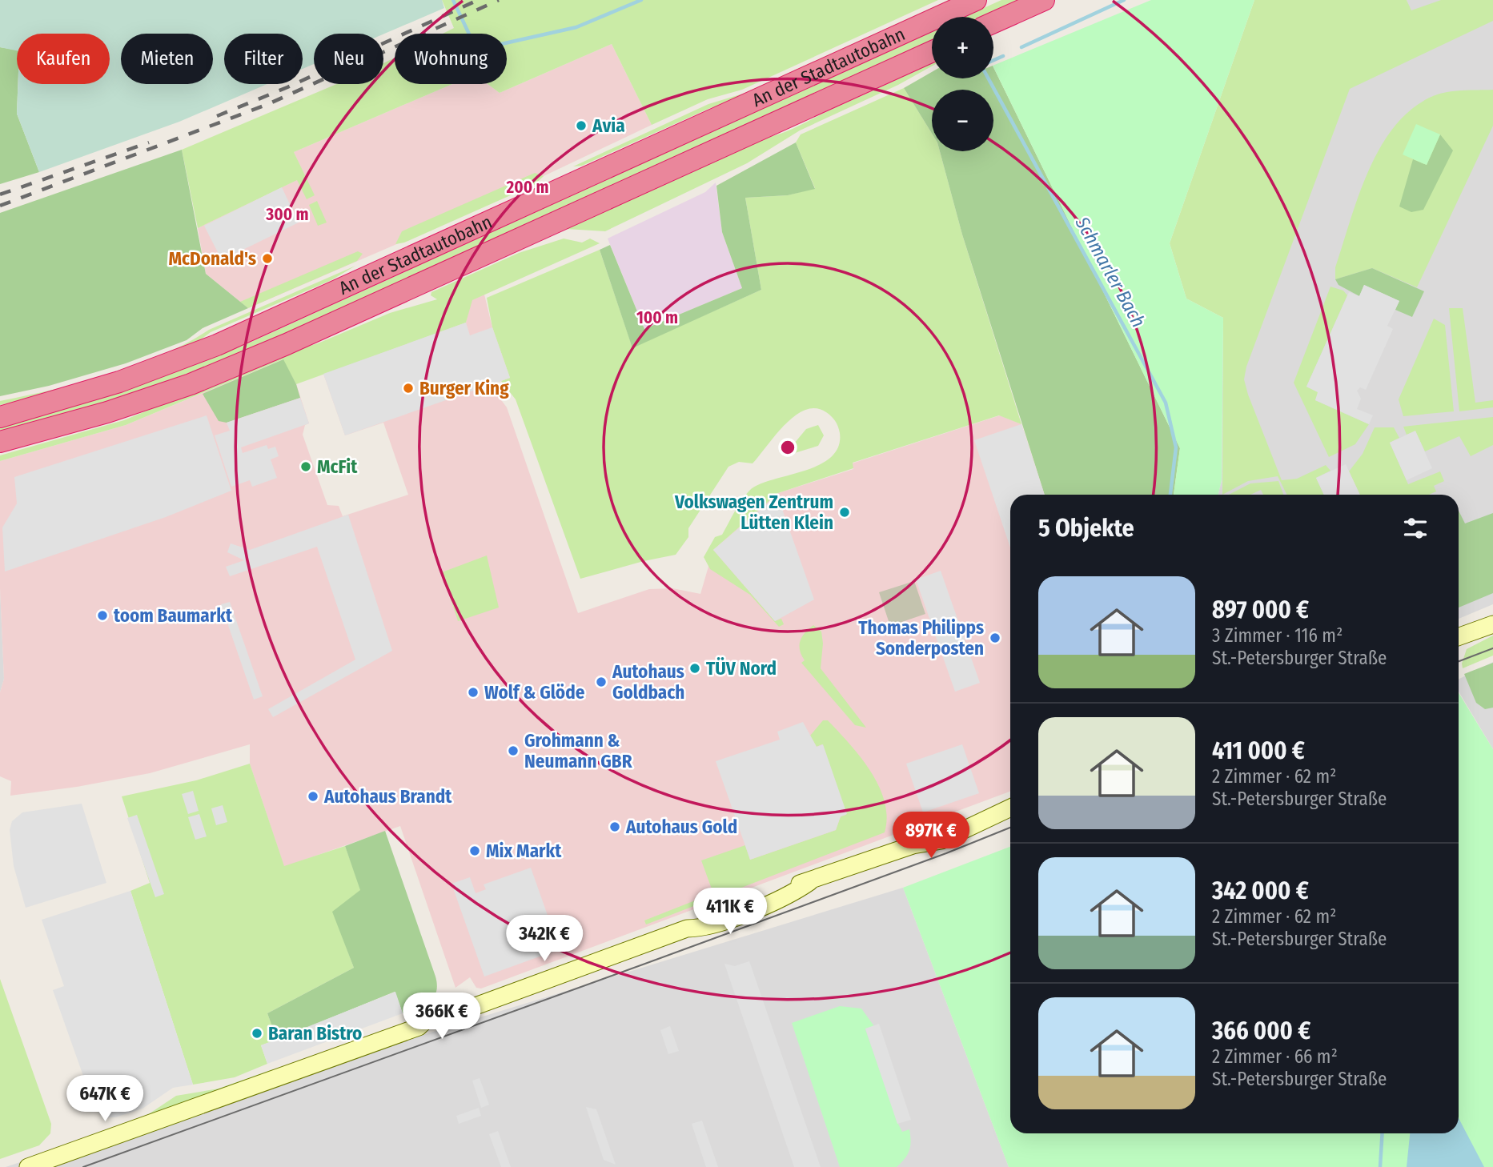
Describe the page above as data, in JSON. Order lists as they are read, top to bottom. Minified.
{"streets":{"highway":["An der Stadtautobahn"]},"water":["Schmarler Bach"],"places":["Avia","McDonald's","Burger King","McFit","Volkswagen Zentrum Lütten Klein","toom Baumarkt","Thomas Philipps Sonderposten","TÜV Nord","Autohaus Goldbach","Wolf & Glöde","Grohmann & Neumann GBR","Autohaus Brandt","Autohaus Gold","Mix Markt","Baran Bistro"],"page":{"map_buttons":["+","−"],"chip":["Kaufen","Mieten","Filter","Neu","Wohnung"],"heading":"5 Objekte","list":[{"name":"897 000 €","note":"3 Zimmer · 116 m² · St.-Petersburger Straße"},{"name":"411 000 €","note":"2 Zimmer · 62 m² · St.-Petersburger Straße"},{"name":"342 000 €","note":"2 Zimmer · 62 m² · St.-Petersburger Straße"},{"name":"366 000 €","note":"2 Zimmer · 66 m² · St.-Petersburger Straße"}],"price":["897K €","411K €","342K €","366K €","647K €"]},"rings":["200 m","300 m","100 m"]}
